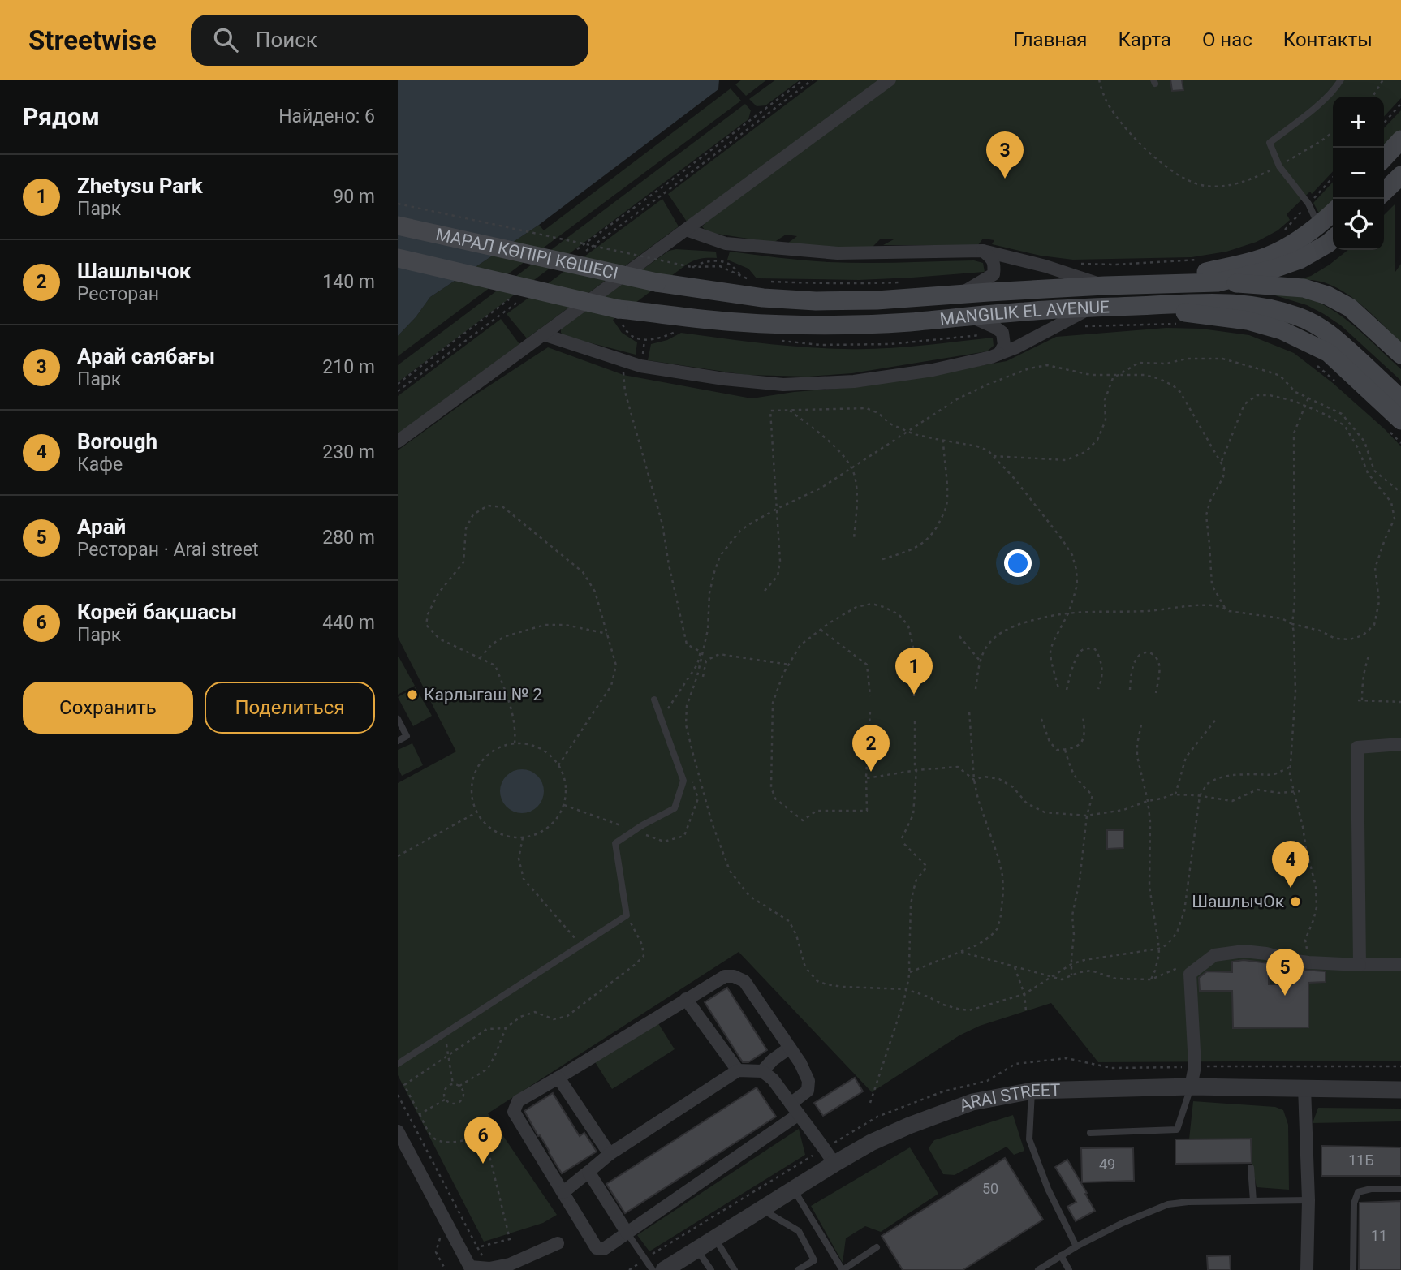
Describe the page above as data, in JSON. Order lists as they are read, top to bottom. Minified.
{"streets":{"main road":["МАРАЛ КӨПІРІ КӨШЕСІ","MANGILIK EL AVENUE"],"street":["ARAI STREET"]},"crossings":[["МАРАЛ КӨПІРІ КӨШЕСІ","MANGILIK EL AVENUE"]],"places":["Карлыгаш № 2","ШашлычОк"],"house_numbers":["11Б","49","50","11"],"page":{"header":"Streetwise","search":"Поиск","nav":["Главная","Карта","О нас","Контакты"],"heading":["Рядом","Найдено: 6"],"map_buttons":["+","−"],"pins":["3","1","2","4","5","6"],"list":[{"mark":"1","name":"Zhetysu Park","note":"Парк","value":"90 m"},{"mark":"2","name":"Шашлычок","note":"Ресторан","value":"140 m"},{"mark":"3","name":"Арай саябағы","note":"Парк","value":"210 m"},{"mark":"4","name":"Borough","note":"Кафе","value":"230 m"},{"mark":"5","name":"Арай","note":"Ресторан · Arai street","value":"280 m"},{"mark":"6","name":"Корей бақшасы","note":"Парк","value":"440 m"}],"buttons":["Сохранить","Поделиться"]}}
